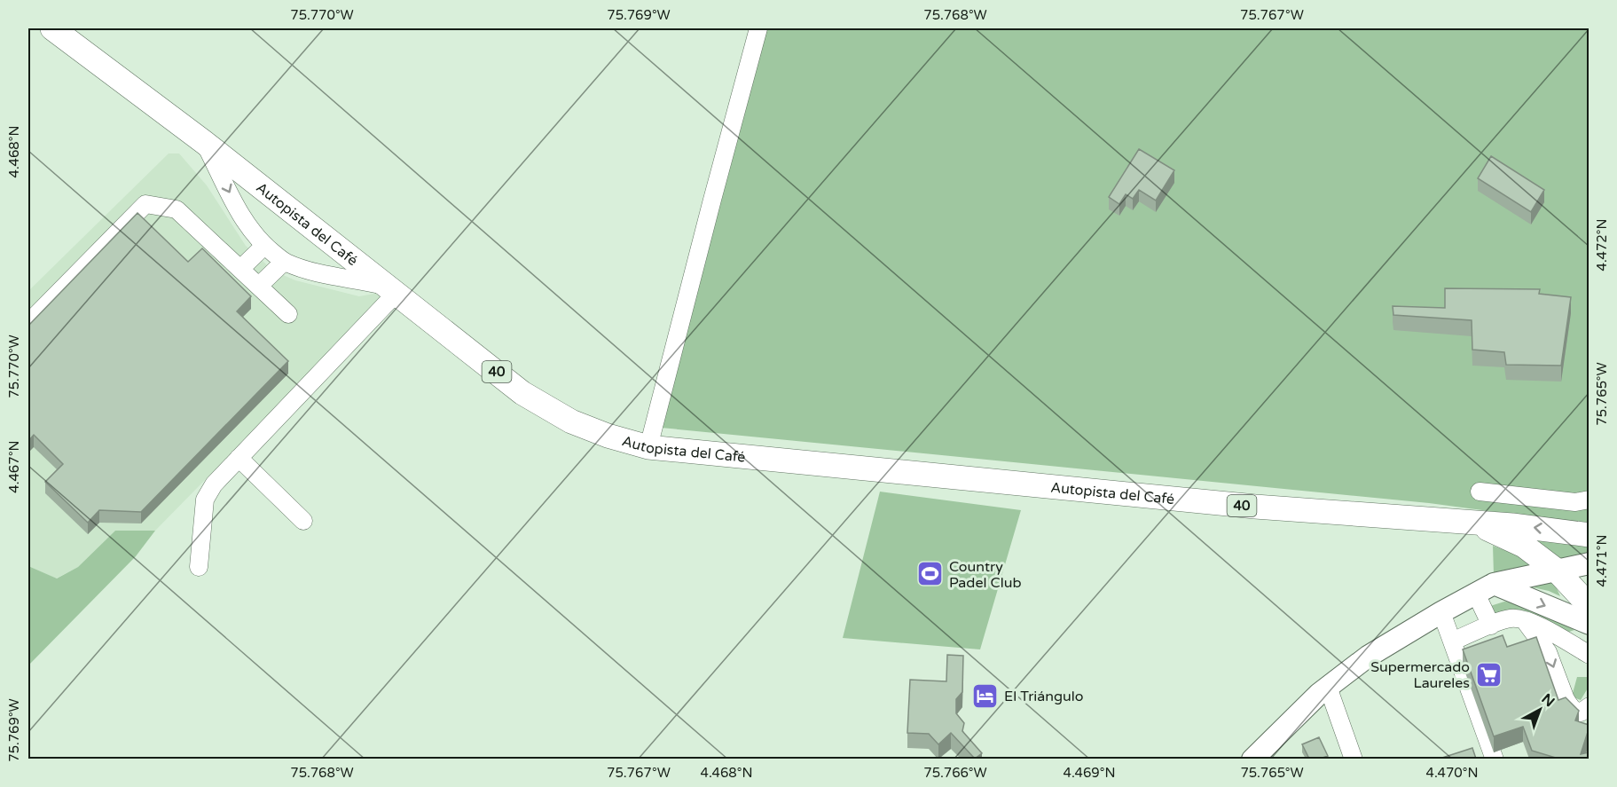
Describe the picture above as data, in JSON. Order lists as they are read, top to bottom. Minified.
{"streets":{"highway":["Autopista del Café","40"]},"places":{"sports":["Country Padel Club"],"supermarket":["Supermercado Laureles"],"hotel":["El Triángulo"]},"north":"top right","coordinates":["75.770°W","75.769°W","75.768°W","75.767°W","4.468°N","4.472°N","75.765°W","4.467°N","4.471°N","75.766°W","4.469°N","4.470°N"]}
